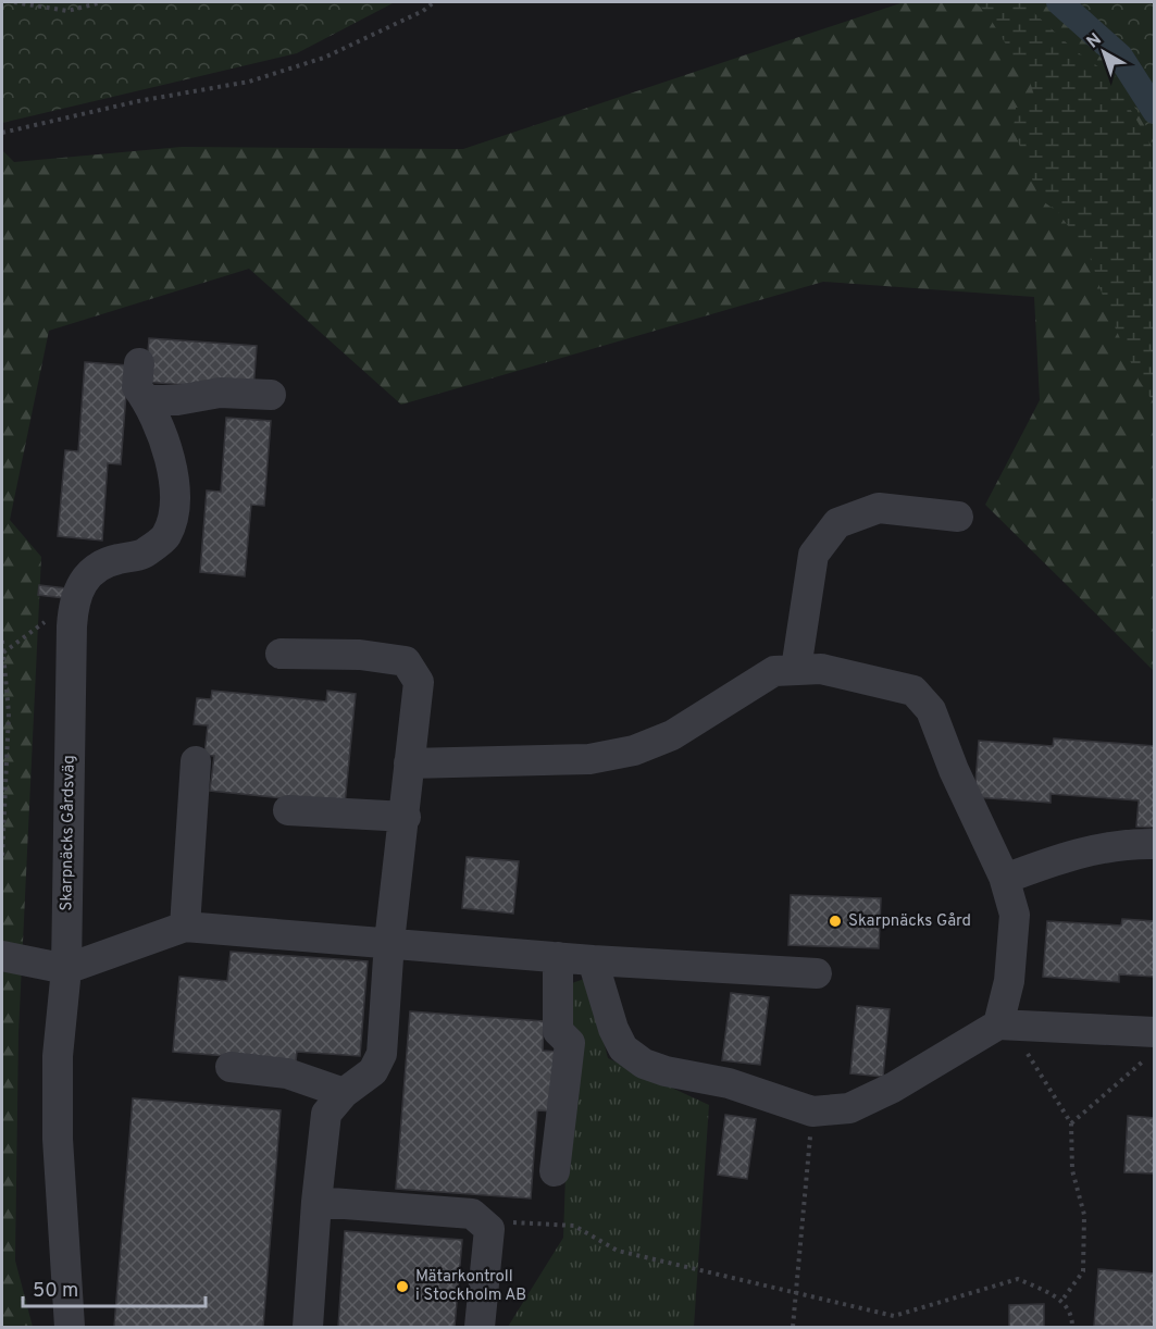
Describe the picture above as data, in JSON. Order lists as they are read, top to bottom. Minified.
{"streets":{"street":["Skarpnäcks Gårdsväg"]},"places":["Skarpnäcks Gård","Mätarkontroll i Stockholm AB"],"scale_bar":"50 m","north":"top left"}
